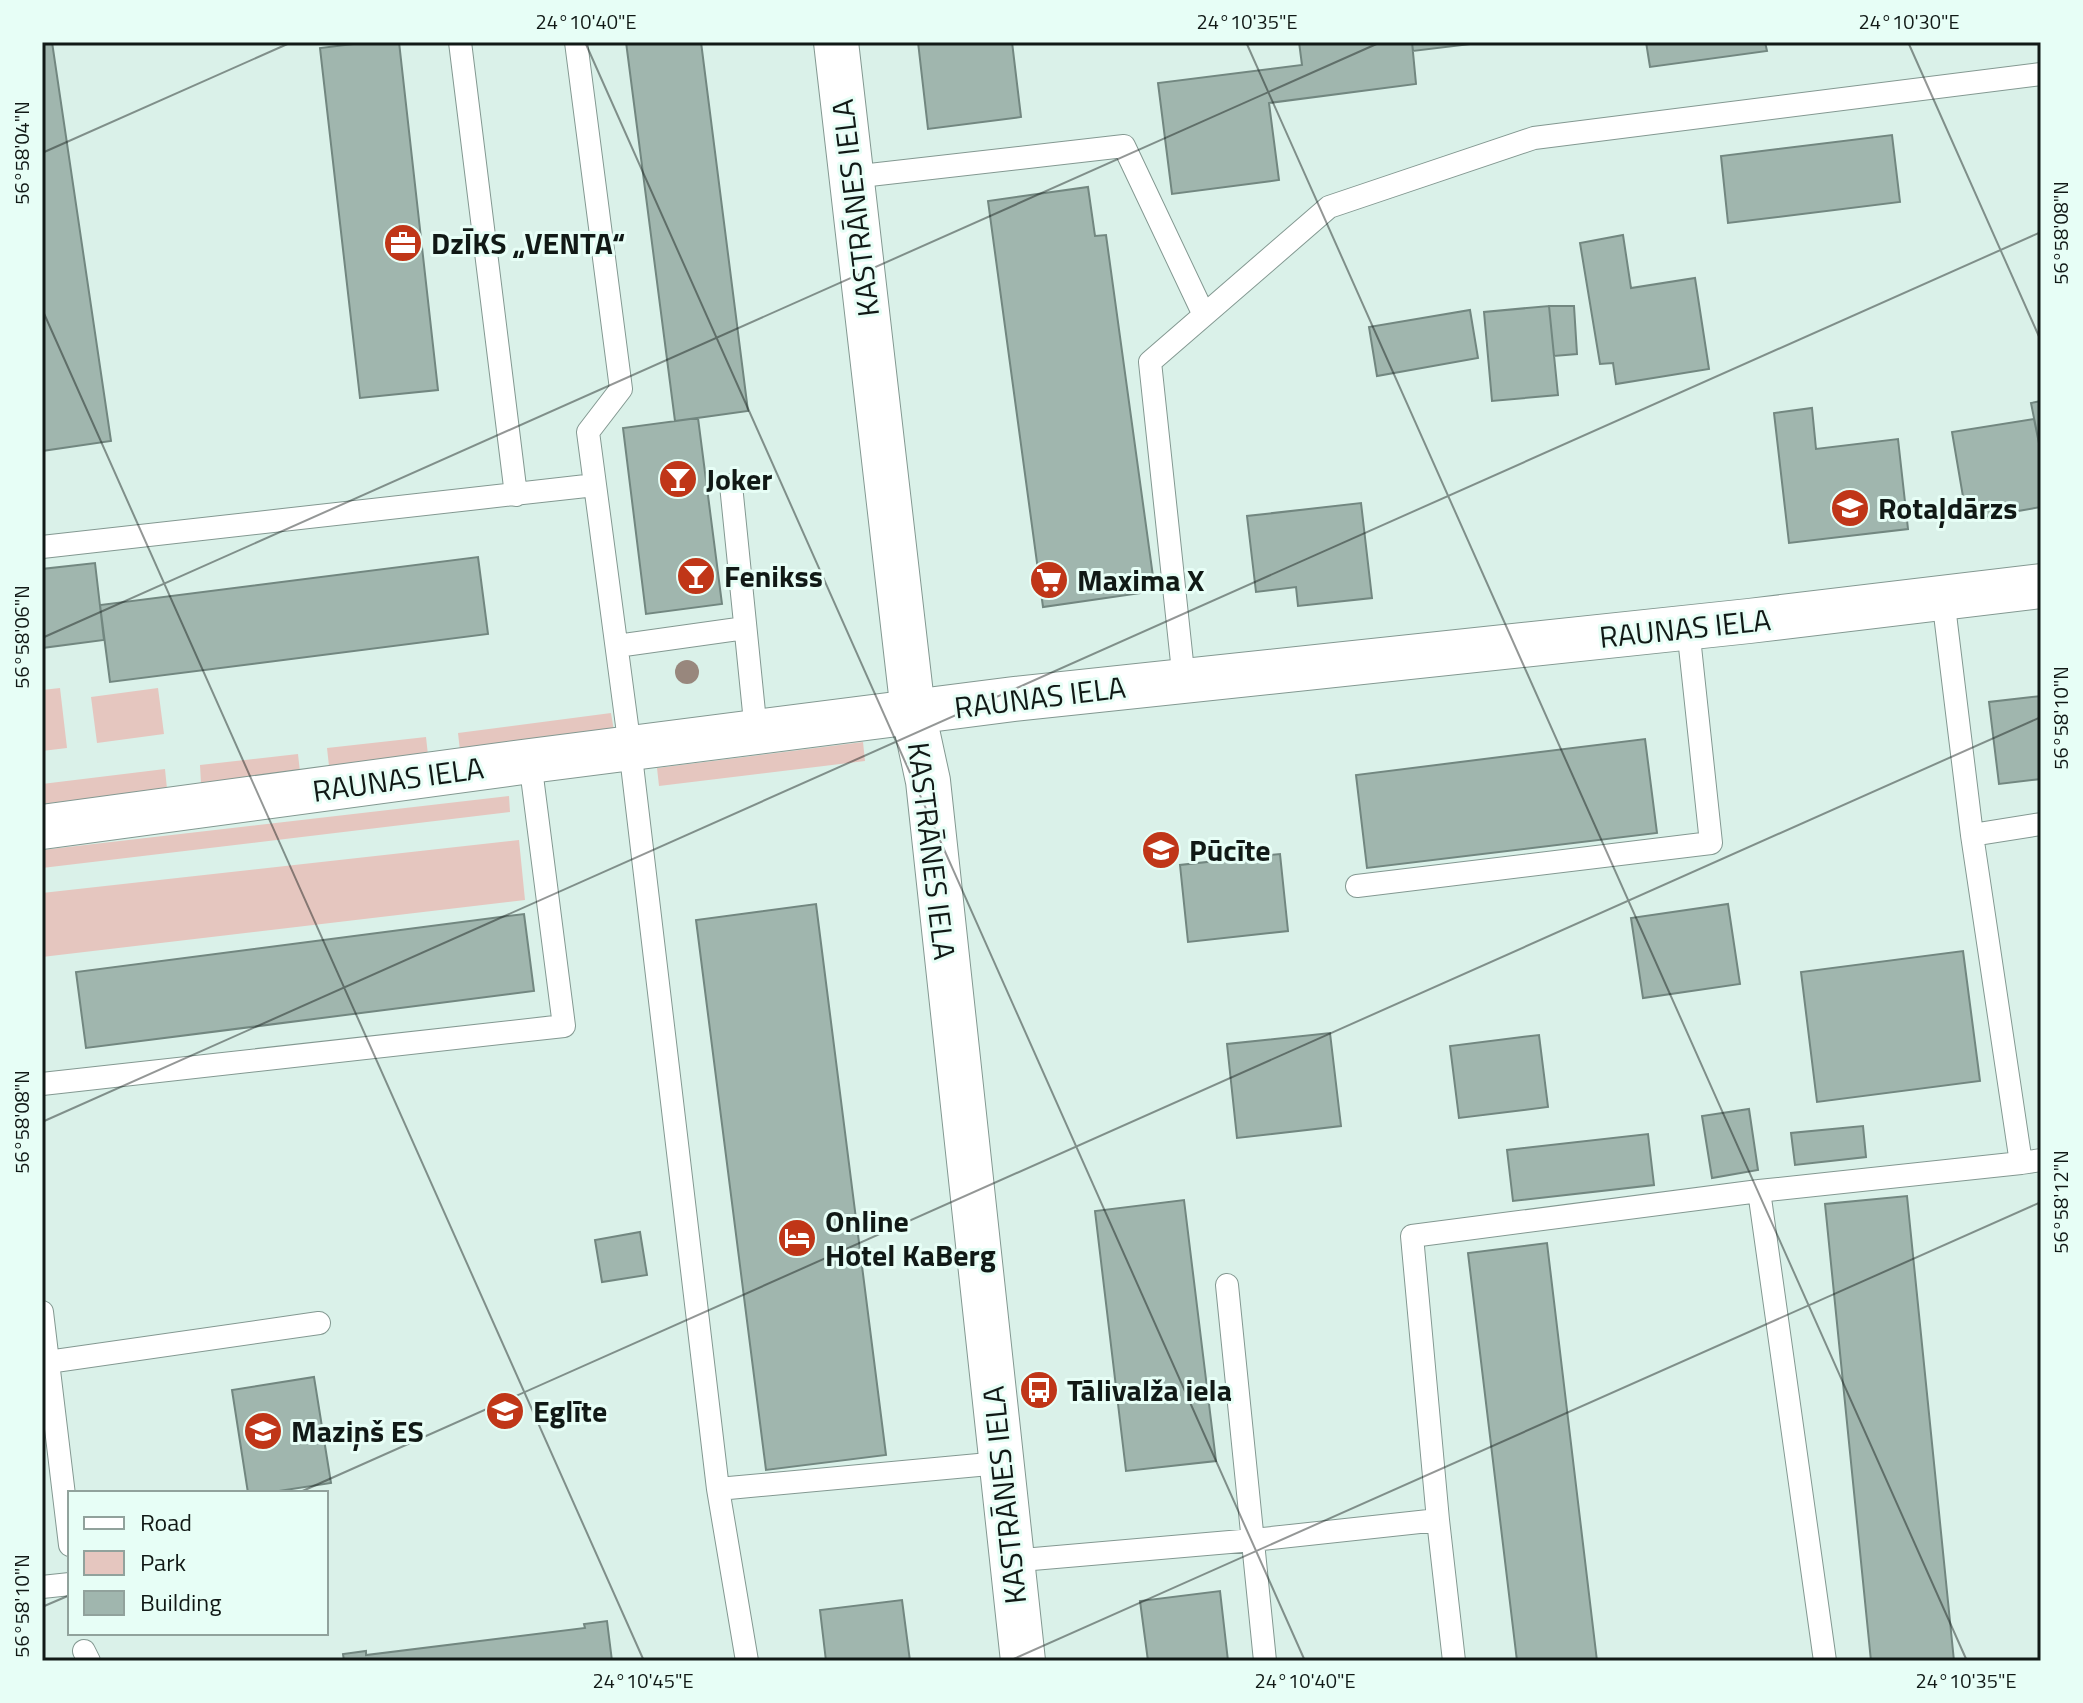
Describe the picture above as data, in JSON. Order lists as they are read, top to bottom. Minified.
{"streets":{"street":["KASTRĀNES IELA","RAUNAS IELA"]},"crossings":[["KASTRĀNES IELA","RAUNAS IELA"]],"places":{"office":["DzĪKS „VENTA“"],"bar":["Joker","Fenikss"],"school or university":["Rotaļdārzs","Pūcīte","Eglīte","Maziņš ES"],"supermarket":["Maxima X"],"hotel":["Online Hotel KaBerg"],"bus stop":["Tālivalža iela"]},"legend":["Road","Park","Building"],"coordinates":["24°10'40\"E","24°10'35\"E","24°10'30\"E","56°58'04\"N","56°58'08\"N","56°58'06\"N","56°58'10\"N","56°58'12\"N","24°10'45\"E"]}
